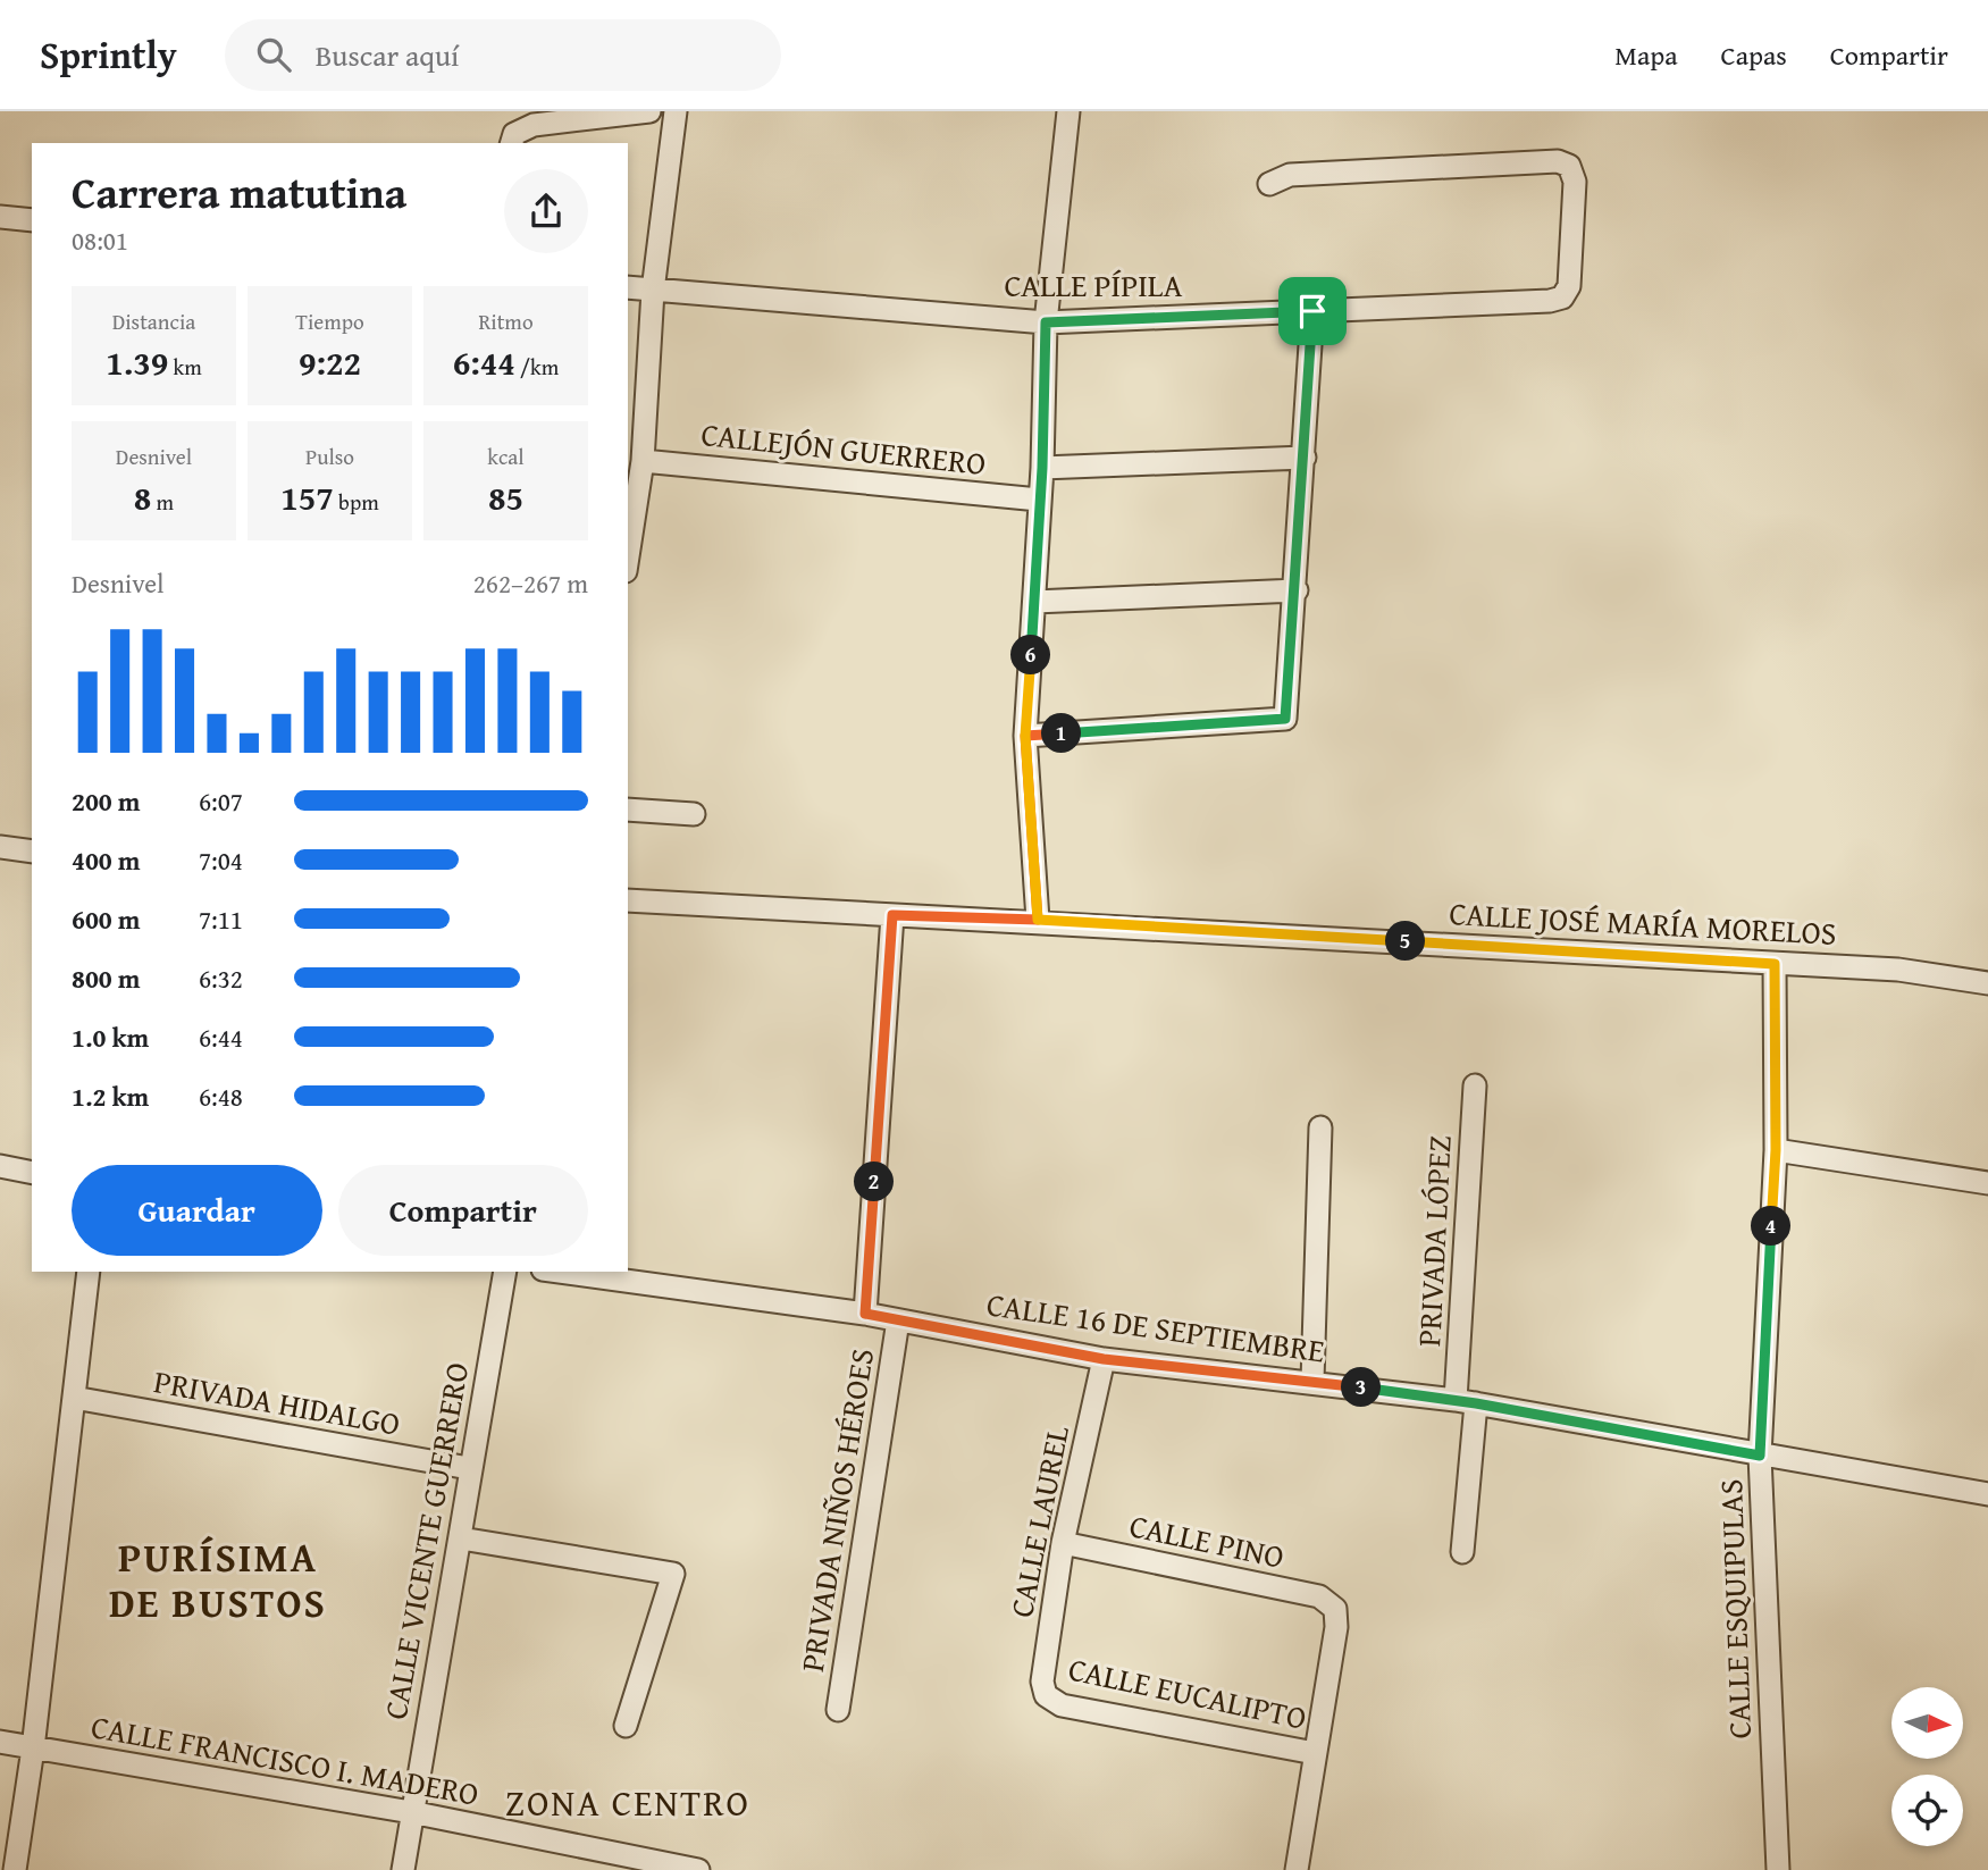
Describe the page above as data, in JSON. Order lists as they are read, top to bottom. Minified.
{"streets":{"street":["CALLE PÍPILA","CALLEJÓN GUERRERO","CALLE JOSÉ MARÍA MORELOS","PRIVADA LÓPEZ","CALLE 16 DE SEPTIEMBRE","PRIVADA HIDALGO","PRIVADA NIÑOS HÉROES","CALLE LAUREL","CALLE VICENTE GUERRERO","CALLE PINO","CALLE ESQUIPULAS","CALLE EUCALIPTO","CALLE FRANCISCO I. MADERO"]},"crossings":[["CALLE JOSÉ MARÍA MORELOS","CALLE ESQUIPULAS"],["PRIVADA LÓPEZ","CALLE 16 DE SEPTIEMBRE"],["CALLE 16 DE SEPTIEMBRE","PRIVADA NIÑOS HÉROES"],["CALLE 16 DE SEPTIEMBRE","CALLE LAUREL"],["CALLE 16 DE SEPTIEMBRE","CALLE ESQUIPULAS"],["PRIVADA HIDALGO","CALLE VICENTE GUERRERO"],["CALLE LAUREL","CALLE PINO"],["CALLE LAUREL","CALLE EUCALIPTO"],["CALLE VICENTE GUERRERO","CALLE FRANCISCO I. MADERO"],["CALLE PINO","CALLE EUCALIPTO"]],"districts":["PURÍSIMA DE BUSTOS","ZONA CENTRO"],"north":"right","page":{"header":"Sprintly","search":"Buscar aquí","nav":["Mapa","Capas","Compartir"],"heading":["Carrera matutina","08:01"],"stats":[["Distancia","1.39 km"],["Tiempo","9:22"],["Ritmo","6:44 /km"],["Desnivel","8 m"],["Pulso","157 bpm"],["kcal","85"]],"chart":["Desnivel","262–267 m"],"pins":["6","1","5","2","4","3"],"list":[{"name":"200 m","note":"6:07"},{"name":"400 m","note":"7:04"},{"name":"600 m","note":"7:11"},{"name":"800 m","note":"6:32"},{"name":"1.0 km","note":"6:44"},{"name":"1.2 km","note":"6:48"}],"buttons":["Guardar","Compartir"]}}
